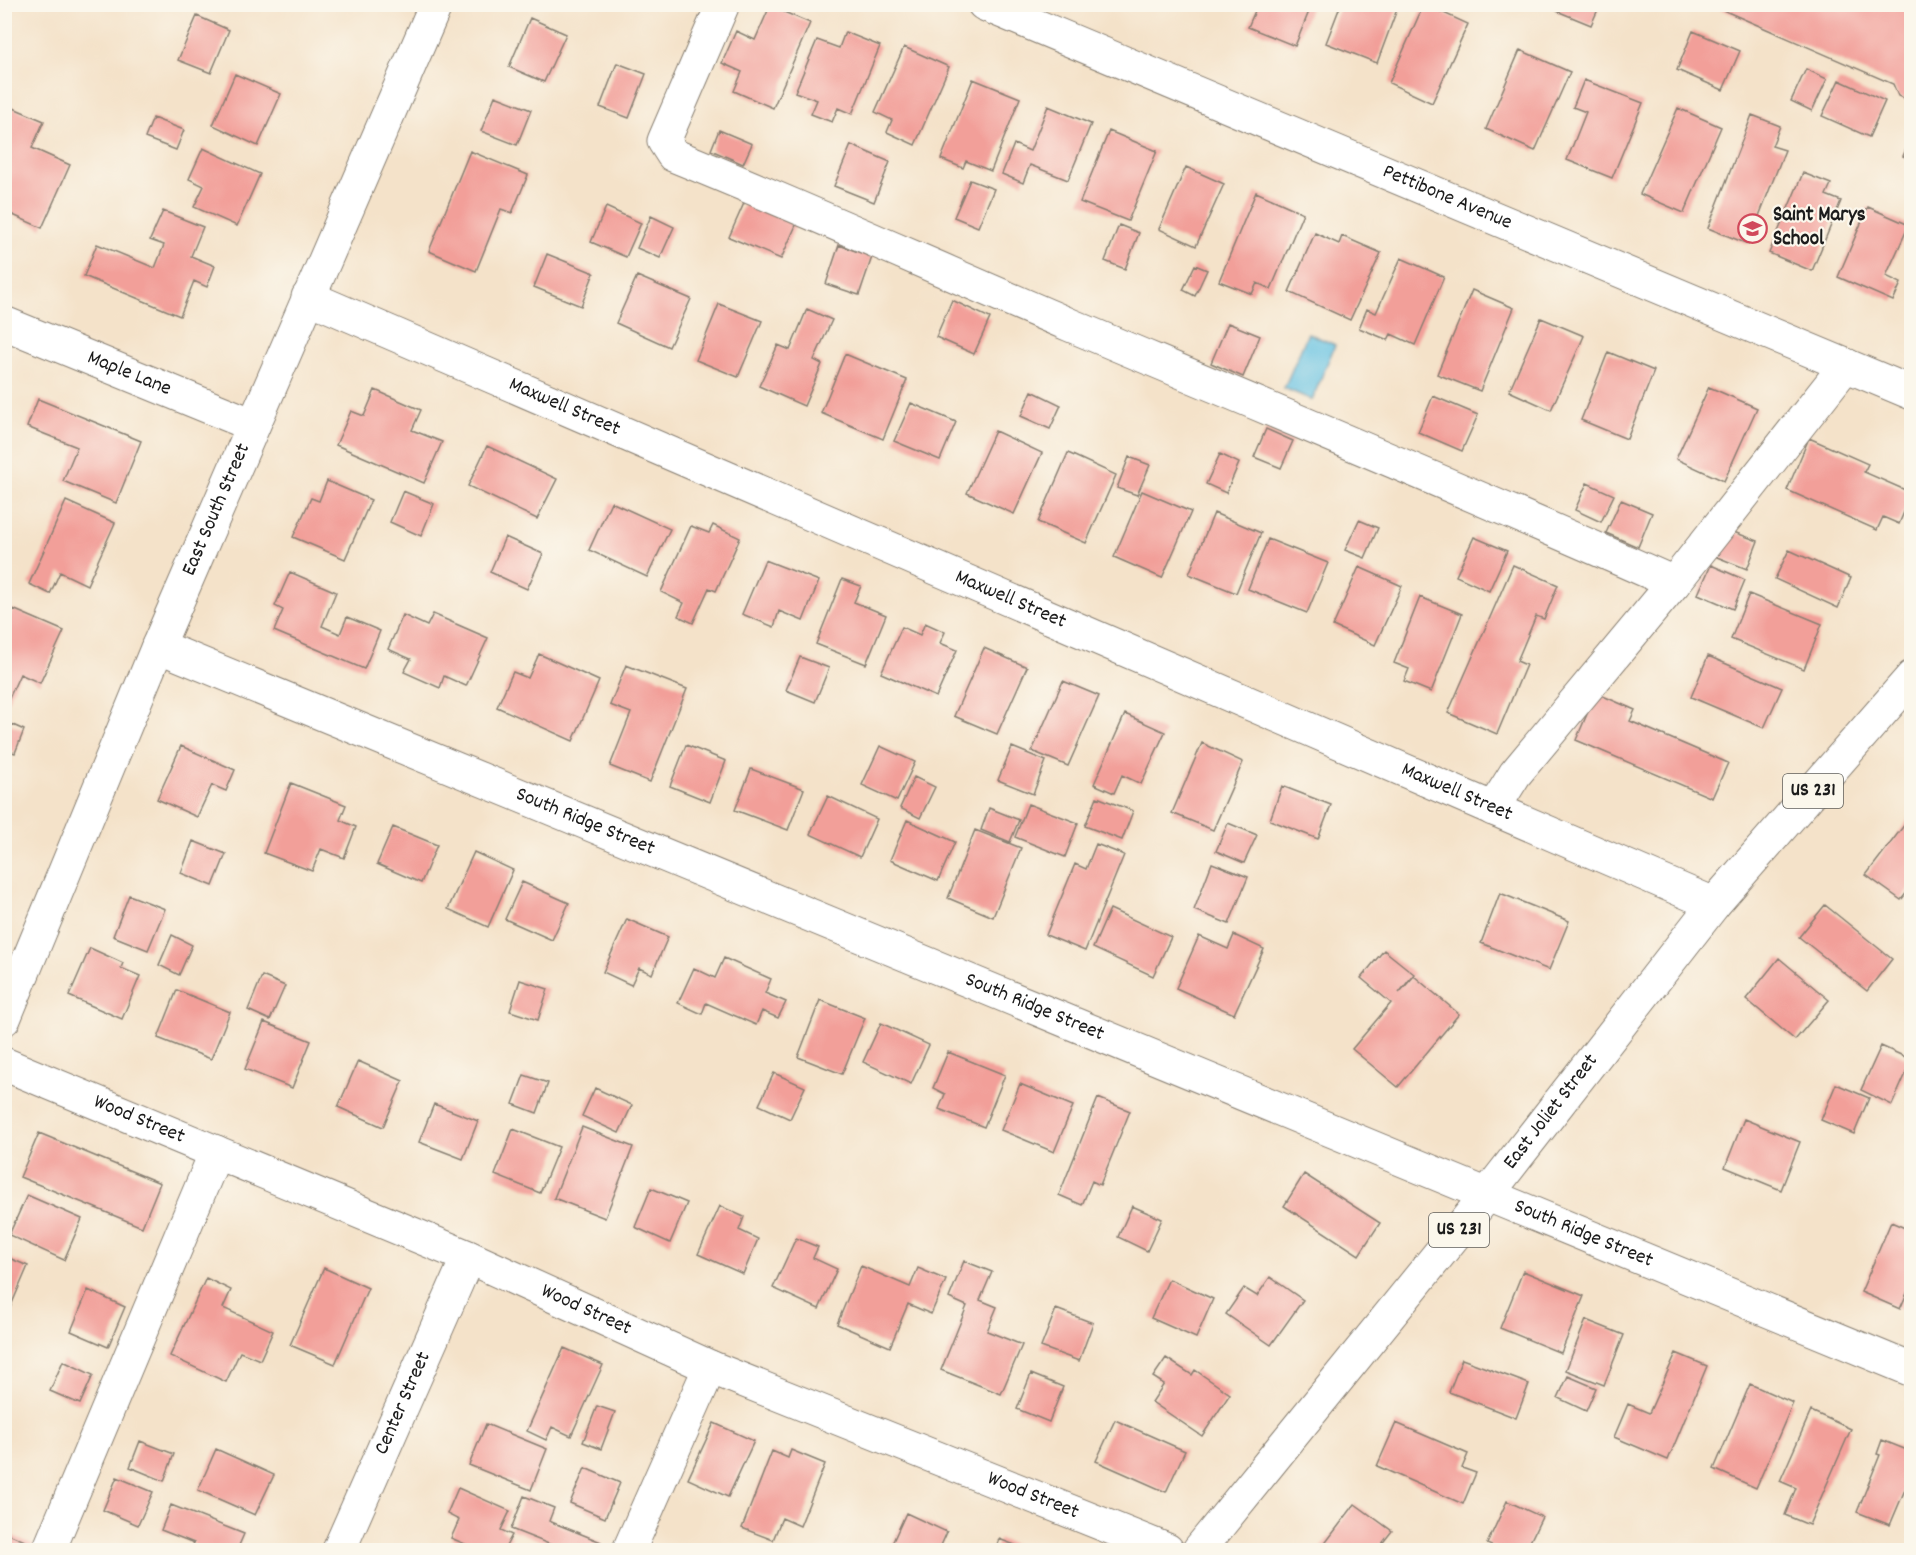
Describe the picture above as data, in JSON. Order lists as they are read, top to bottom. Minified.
{"streets":{"street":["Pettibone Avenue","Maple Lane","Maxwell Street","East South Street","US 231","South Ridge Street","East Joliet Street","Wood Street","Center Street"]},"crossings":[["Maple Lane","East South Street"],["Maxwell Street","East South Street"],["Maxwell Street","East Joliet Street"],["East South Street","South Ridge Street"],["South Ridge Street","East Joliet Street"],["Wood Street","Center Street"]],"places":{"school or university":["Saint Marys School"]}}
